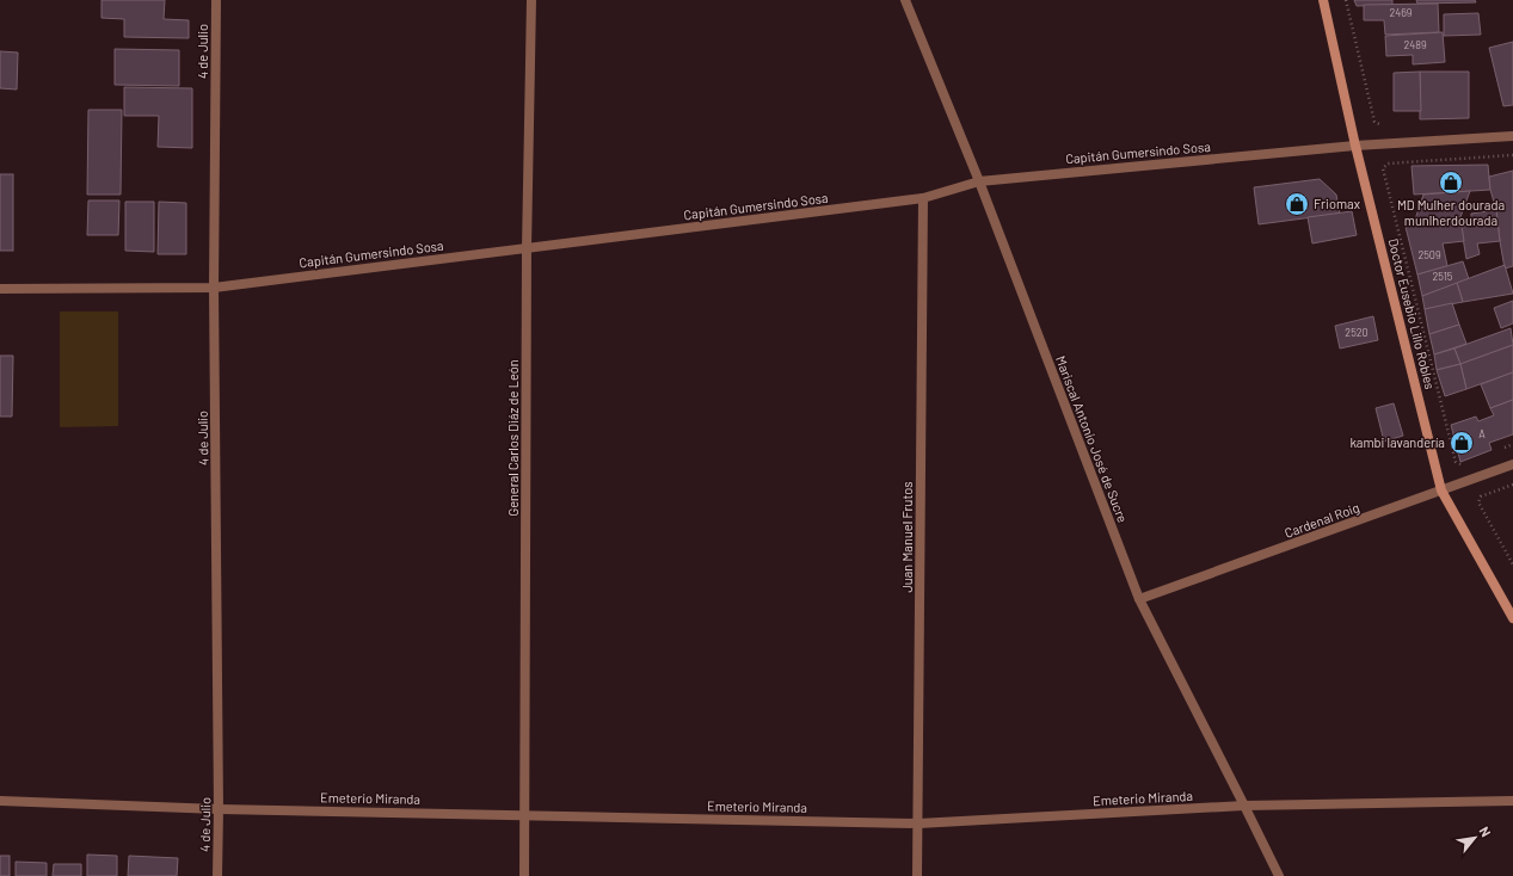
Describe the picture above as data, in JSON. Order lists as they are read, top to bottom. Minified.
{"streets":{"main road":["Doctor Eusebio Lillo Robles"],"street":["4 de Julio","Capitán Gumersindo Sosa","General Carlos Diáz de León","Mariscal Antonio José de Sucre","Cardenal Roig","Juan Manuel Frutos","Emeterio Miranda"]},"crossings":[["4 de Julio","Capitán Gumersindo Sosa"],["4 de Julio","Emeterio Miranda"],["Capitán Gumersindo Sosa","Doctor Eusebio Lillo Robles"],["Capitán Gumersindo Sosa","General Carlos Diáz de León"],["Capitán Gumersindo Sosa","Mariscal Antonio José de Sucre"],["Capitán Gumersindo Sosa","Juan Manuel Frutos"],["Doctor Eusebio Lillo Robles","Cardenal Roig"],["General Carlos Diáz de León","Emeterio Miranda"],["Mariscal Antonio José de Sucre","Cardenal Roig"],["Mariscal Antonio José de Sucre","Emeterio Miranda"],["Juan Manuel Frutos","Emeterio Miranda"]],"places":{"shop":["MD Mulher dourada munlherdourada","Friomax","kambi lavandería"]},"house_numbers":["2469","2489","2509","2515","2520","A"],"north":"top right"}
